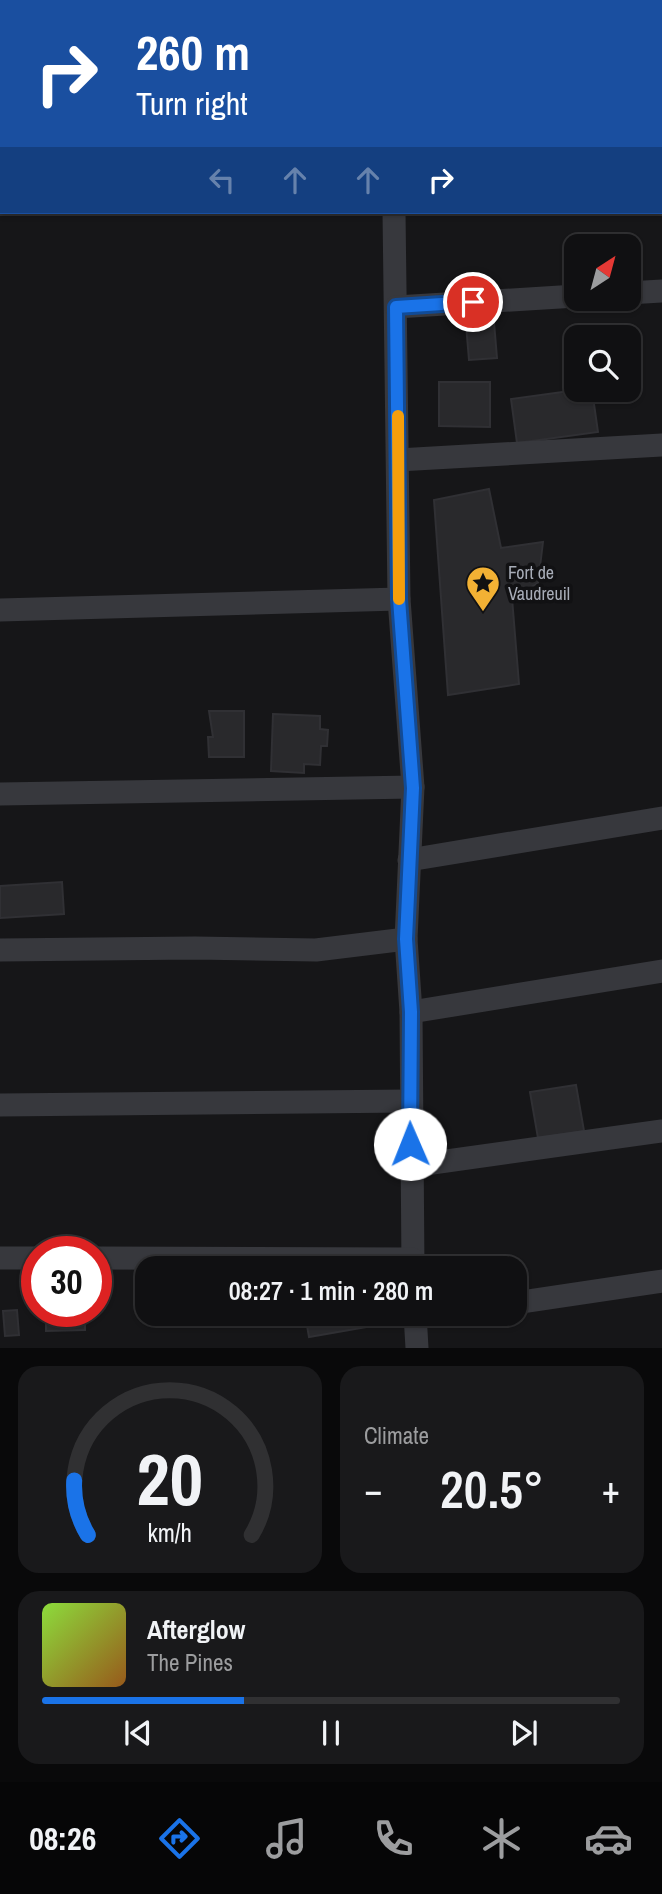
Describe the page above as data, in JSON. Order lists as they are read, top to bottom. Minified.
{"places":{"place":["Fort de Vaudreuil"]},"north":"top right","page":{"turn":["260 m","Turn right"],"limit":"30","trip":"08:27 · 1 min · 280 m","tile":"Climate","heat":["−","20.5°","+"],"song":["Afterglow","The Pines"],"tabs":"08:26","gauge":["20","km/h"]}}
